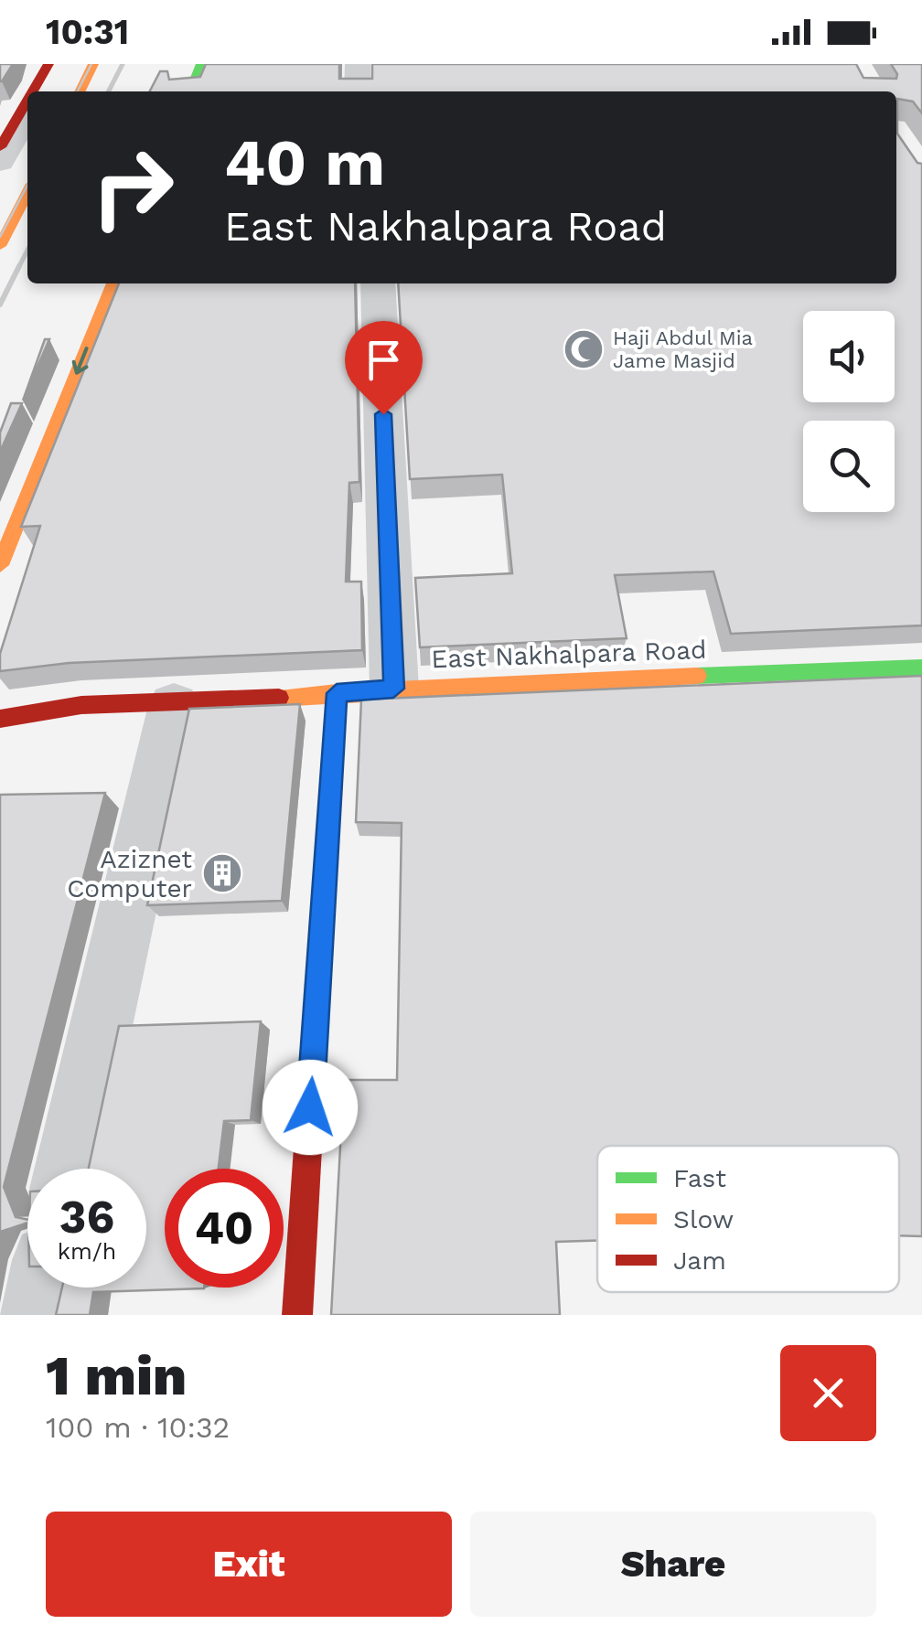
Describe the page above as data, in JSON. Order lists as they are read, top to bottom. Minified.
{"streets":{"main road":["East Nakhalpara Road"]},"places":{"mosque":["Haji Abdul Mia Jame Masjid"],"building":["Aziznet Computer"]},"legend":["Fast","Slow","Jam"],"page":{"status":"10:31","turn":["40 m","East Nakhalpara Road"],"speed":"36 km/h","limit":"40","heading":["1 min","100 m · 10:32"],"buttons":["Exit","Share"]}}
